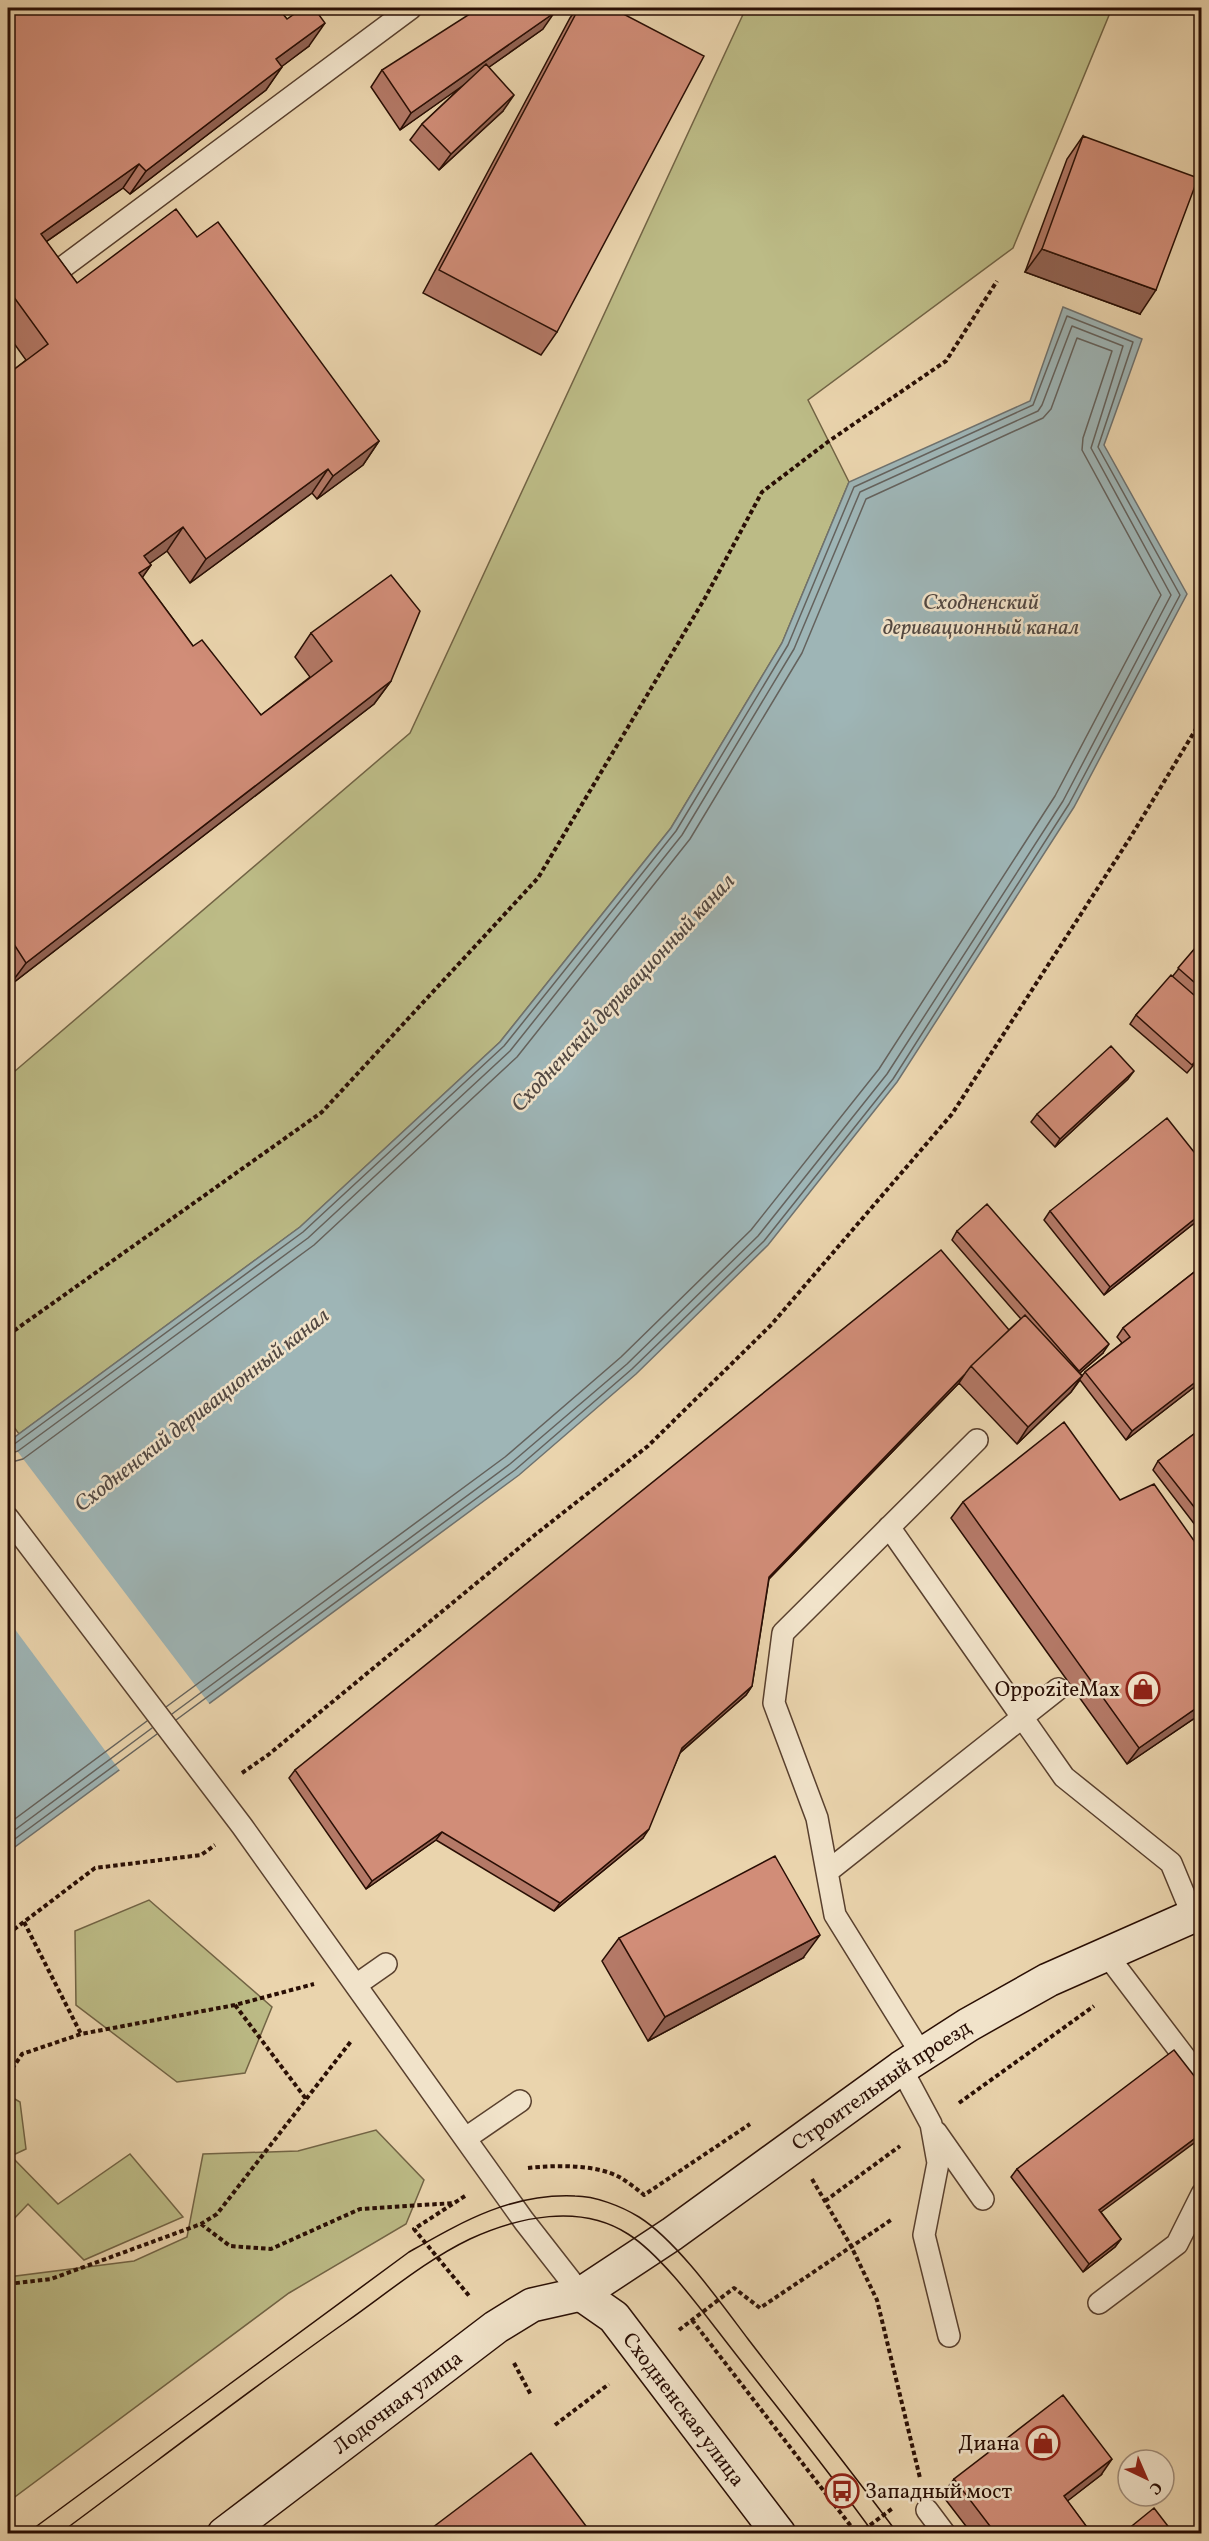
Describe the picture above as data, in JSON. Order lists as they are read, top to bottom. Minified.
{"streets":{"street":["Строительный проезд","Лодочная улица","Сходненская улица"]},"crossings":[["Строительный проезд","Лодочная улица"],["Строительный проезд","Сходненская улица"],["Лодочная улица","Сходненская улица"]],"water":["Сходненский деривационный канал"],"places":{"shop":["OppoziteMax","Диана"],"bus stop":["Западный мост"]},"north":"bottom right"}
